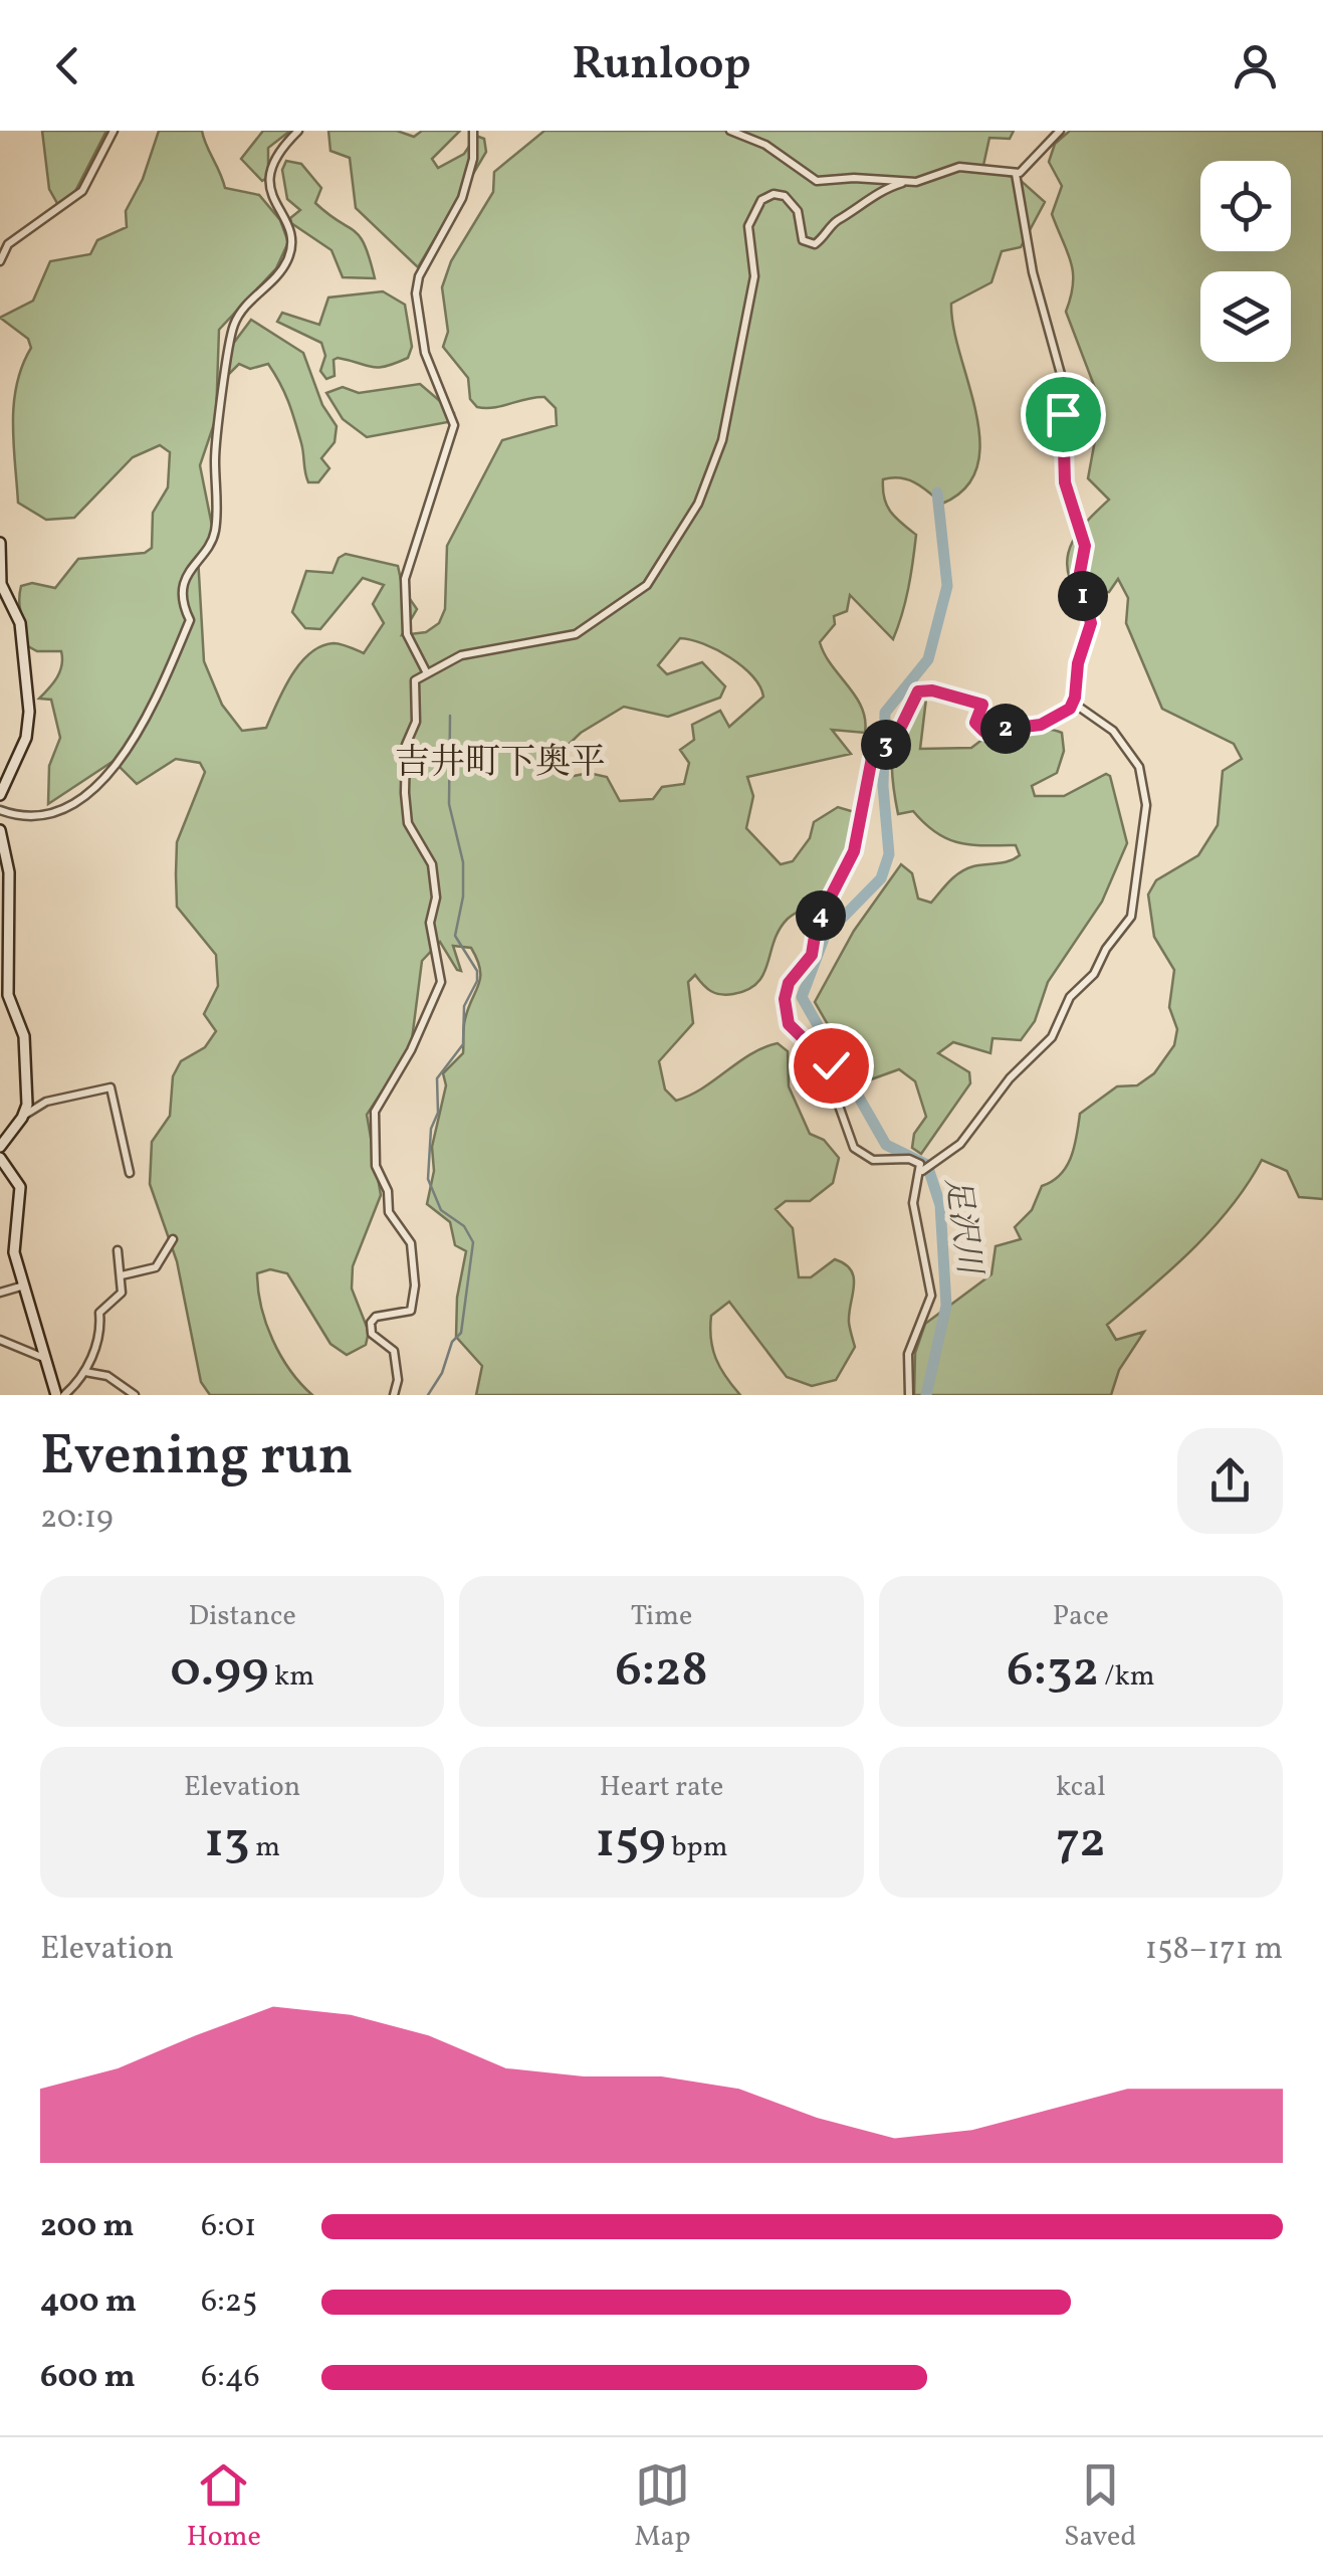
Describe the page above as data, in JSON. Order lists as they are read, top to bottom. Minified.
{"districts":["吉井町下奥平"],"water":["足沢川"],"page":{"header":"Runloop","pins":["1","2","3","4"],"heading":["Evening run","20:19"],"stats":[["Distance","0.99 km"],["Time","6:28"],["Pace","6:32 /km"],["Elevation","13 m"],["Heart rate","159 bpm"],["kcal","72"]],"chart":["Elevation","158–171 m"],"list":[{"name":"200 m","note":"6:01"},{"name":"400 m","note":"6:25"},{"name":"600 m","note":"6:46"}],"tabs":["Home","Map","Saved"]}}
